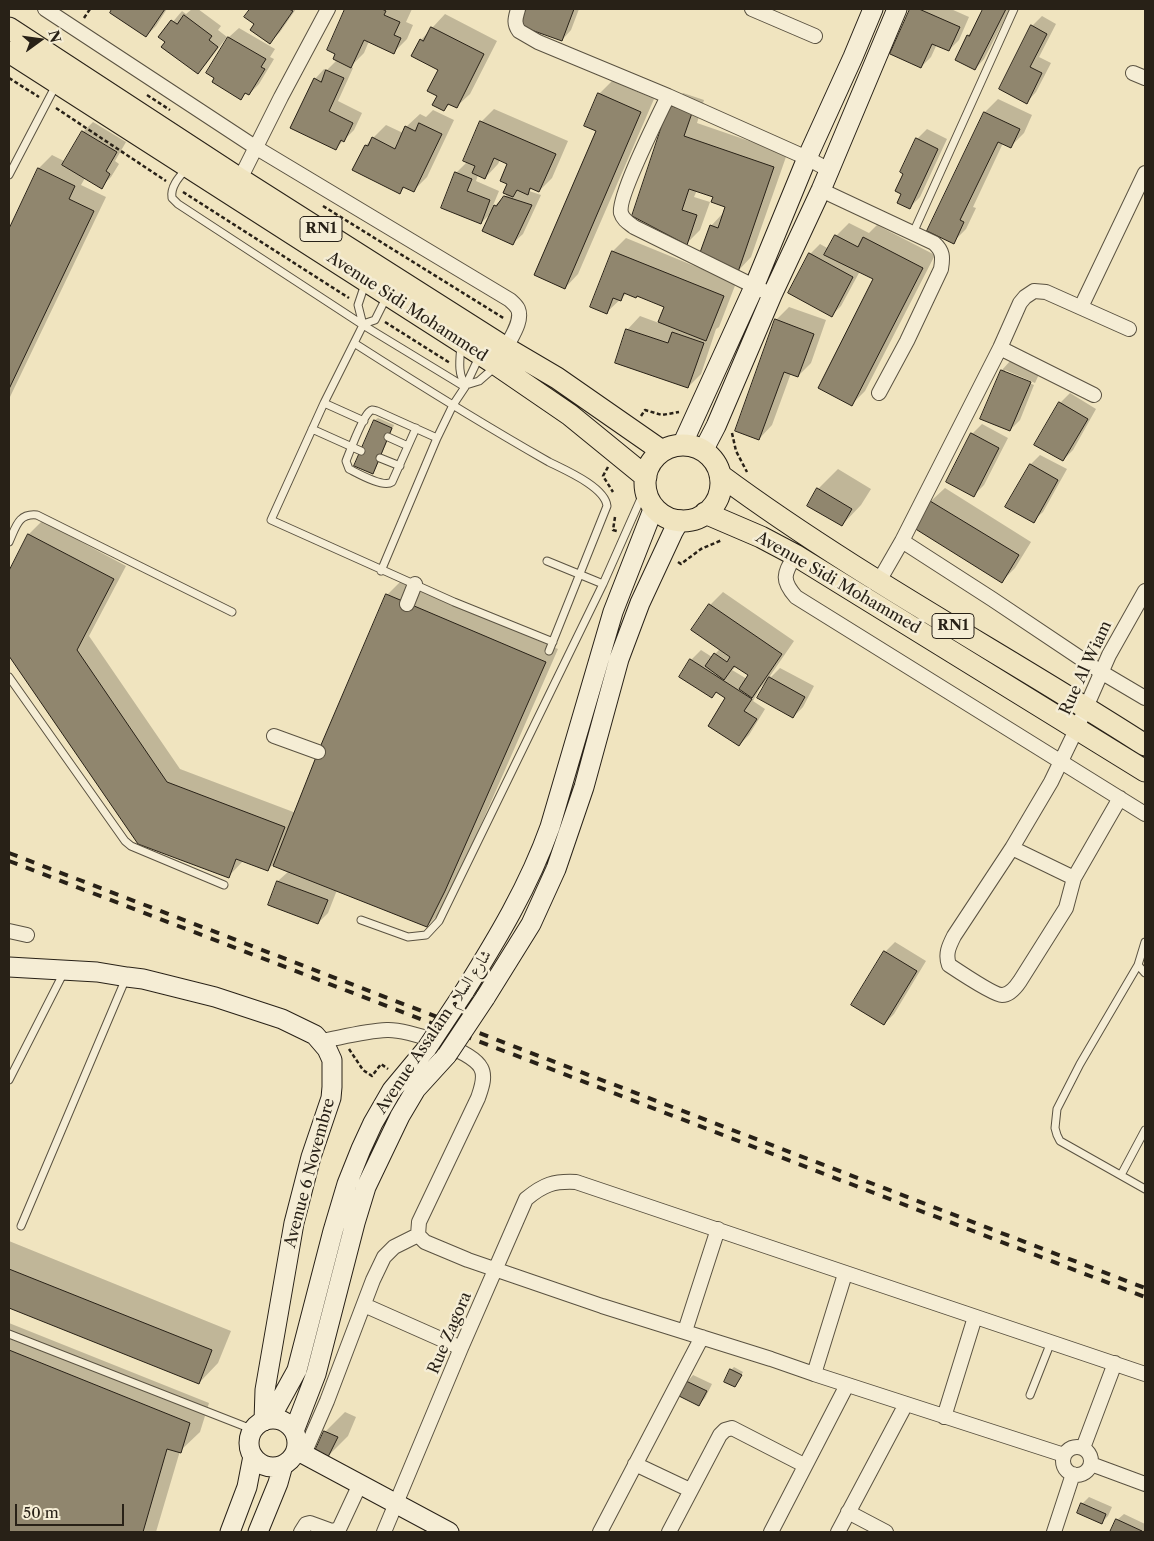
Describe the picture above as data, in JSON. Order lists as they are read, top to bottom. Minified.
{"streets":{"main road":["RN1","Avenue Sidi Mohammed"],"street":["Rue Al Wiam","Avenue Assalam شارع السلام","Avenue 6 Novembre","Rue Zagora"]},"crossings":[["RN1","Avenue Sidi Mohammed"],["RN1","Avenue Assalam شارع السلام"],["Avenue Sidi Mohammed","Rue Al Wiam"],["Avenue Sidi Mohammed","Avenue Assalam شارع السلام"],["Avenue Assalam شارع السلام","Avenue 6 Novembre"]],"scale_bar":"50 m","north":"right"}
